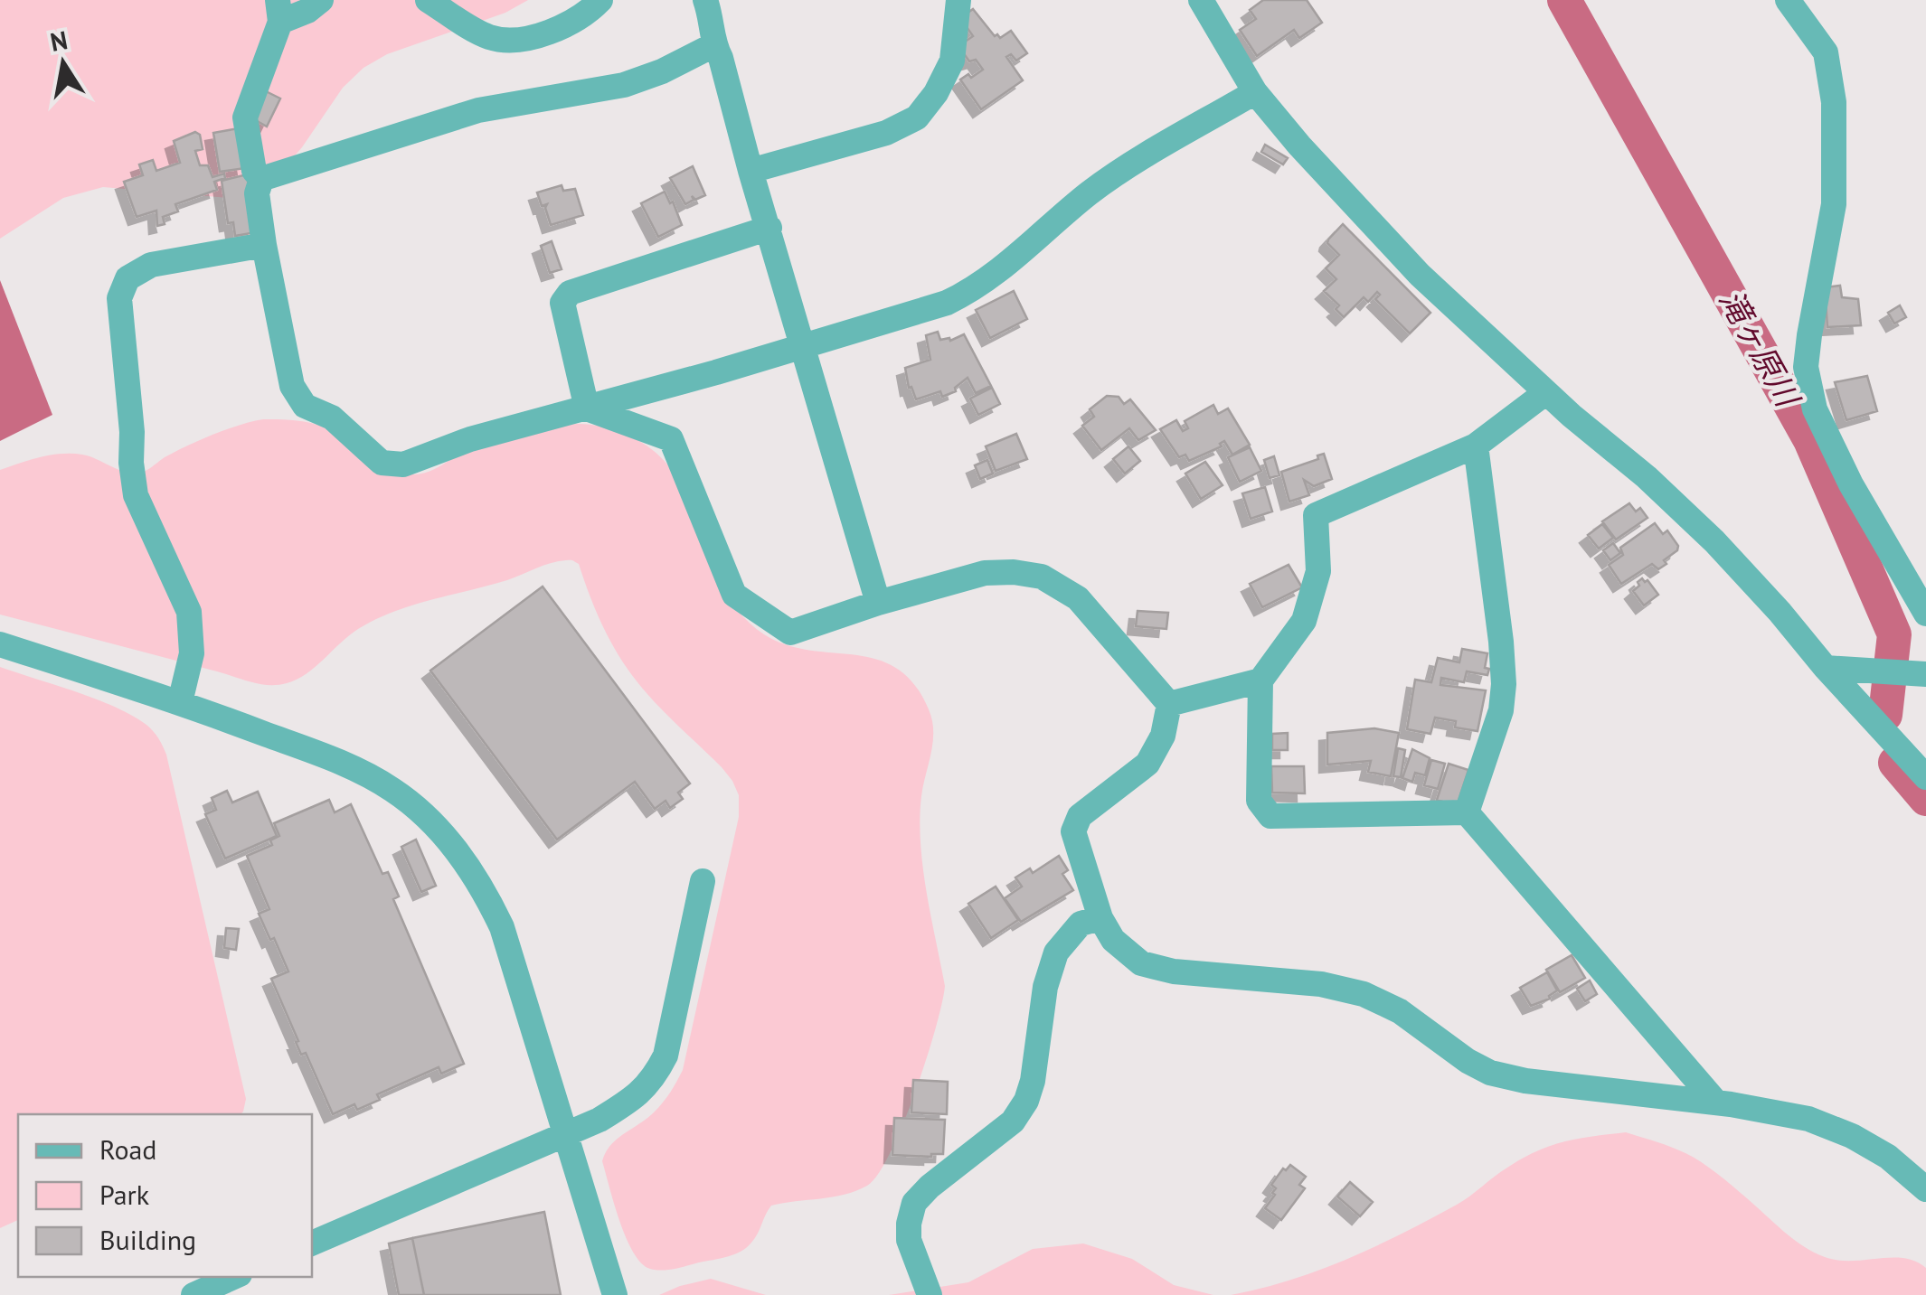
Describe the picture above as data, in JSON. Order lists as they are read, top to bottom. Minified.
{"water":["滝ヶ原川"],"legend":["Road","Park","Building"],"north":"top"}
